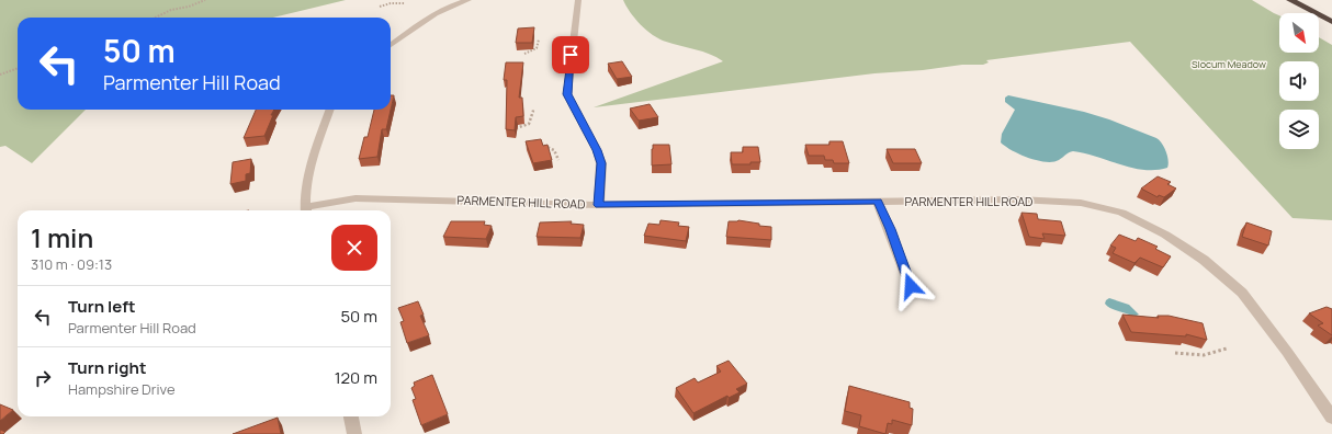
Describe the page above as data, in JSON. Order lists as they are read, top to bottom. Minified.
{"streets":{"street":["PARMENTER HILL ROAD"]},"parks":["Slocum Meadow"],"north":"bottom right","page":{"turn":["50 m","Parmenter Hill Road"],"heading":["1 min","310 m · 09:13"],"list":[{"name":"Turn left","note":"Parmenter Hill Road","value":"50 m"},{"name":"Turn right","note":"Hampshire Drive","value":"120 m"}]}}
